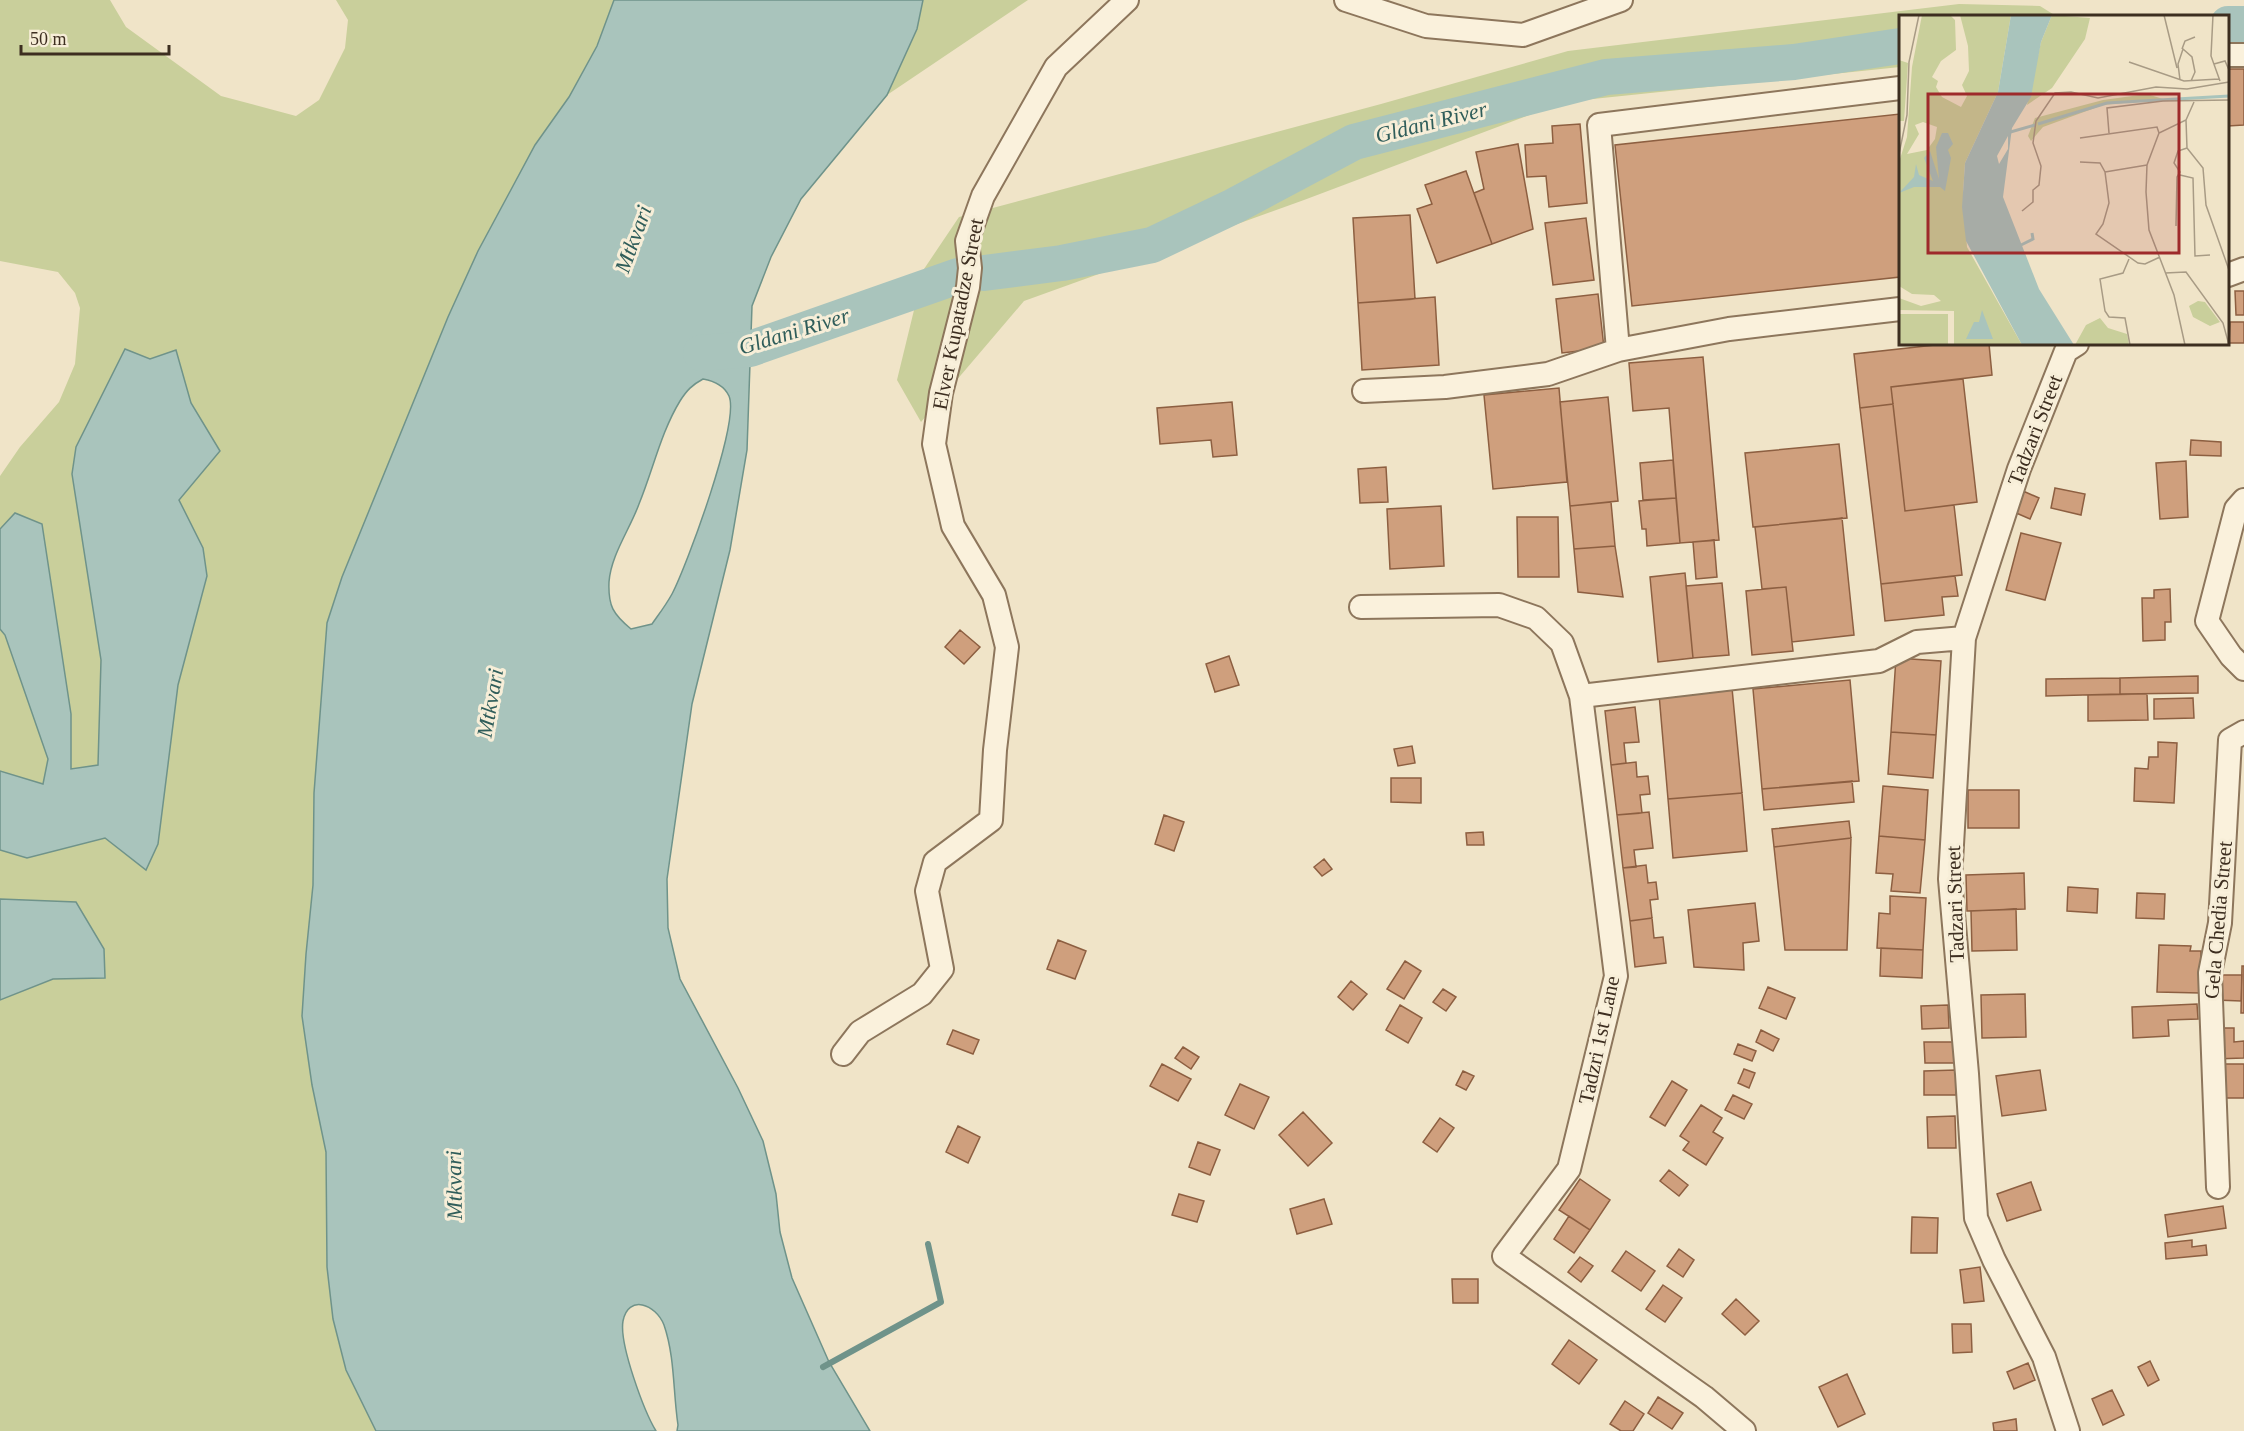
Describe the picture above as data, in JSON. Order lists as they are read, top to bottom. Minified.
{"streets":{"street":["Elver Kupatadze Street","Tadzari Street","Gela Chedia Street","Tadzri 1st Lane"]},"water":["Gldani River","Mtkvari"],"scale_bar":"50 m"}
